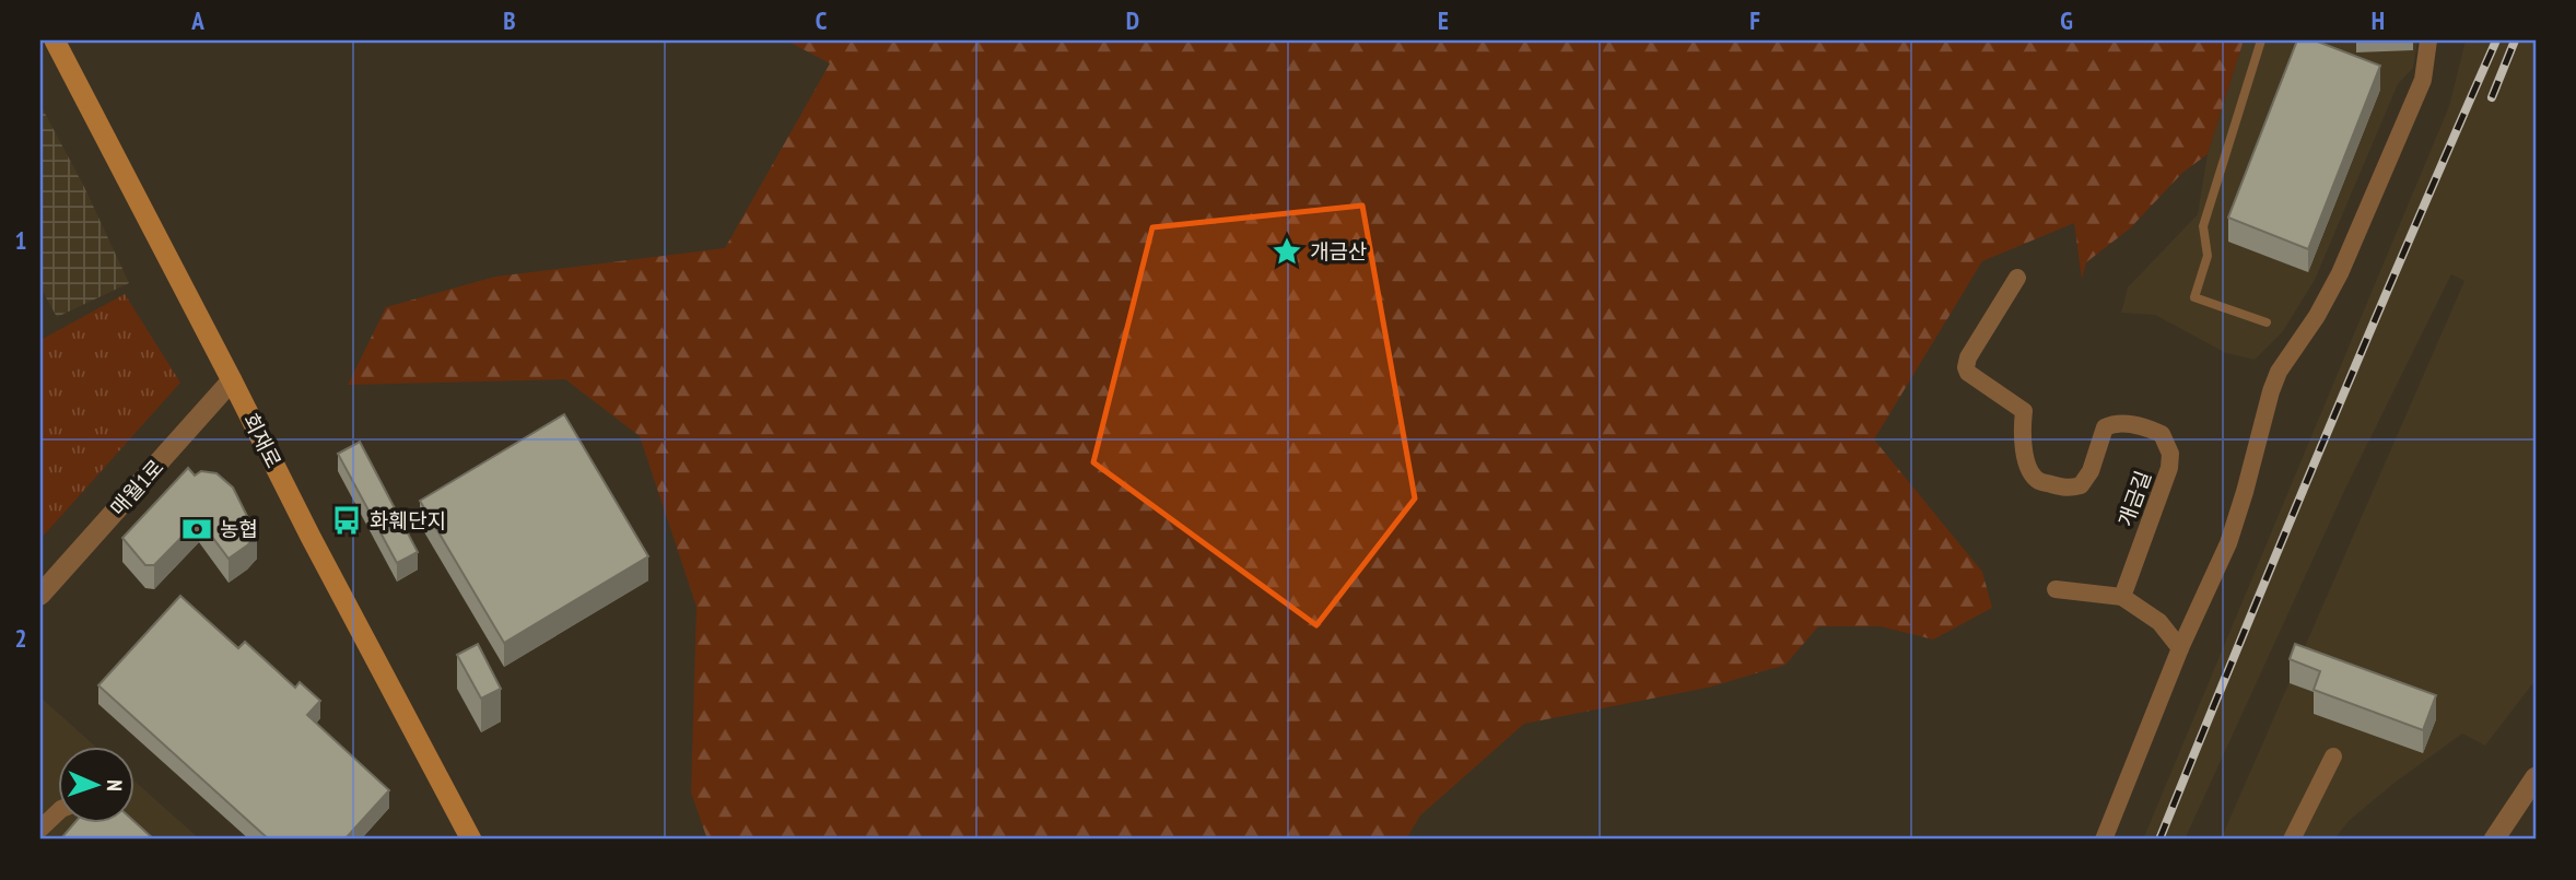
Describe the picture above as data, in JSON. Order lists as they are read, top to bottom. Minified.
{"streets":{"main road":["회재로"],"street":["매월1로","개금길"]},"crossings":[["회재로","매월1로"]],"places":{"place":["개금산"],"bus stop":["화훼단지"],"bank":["농협"]},"north":"right","grid":{"columns":["A","B","C","D","E","F","G","H"],"rows":["1","2"]}}
